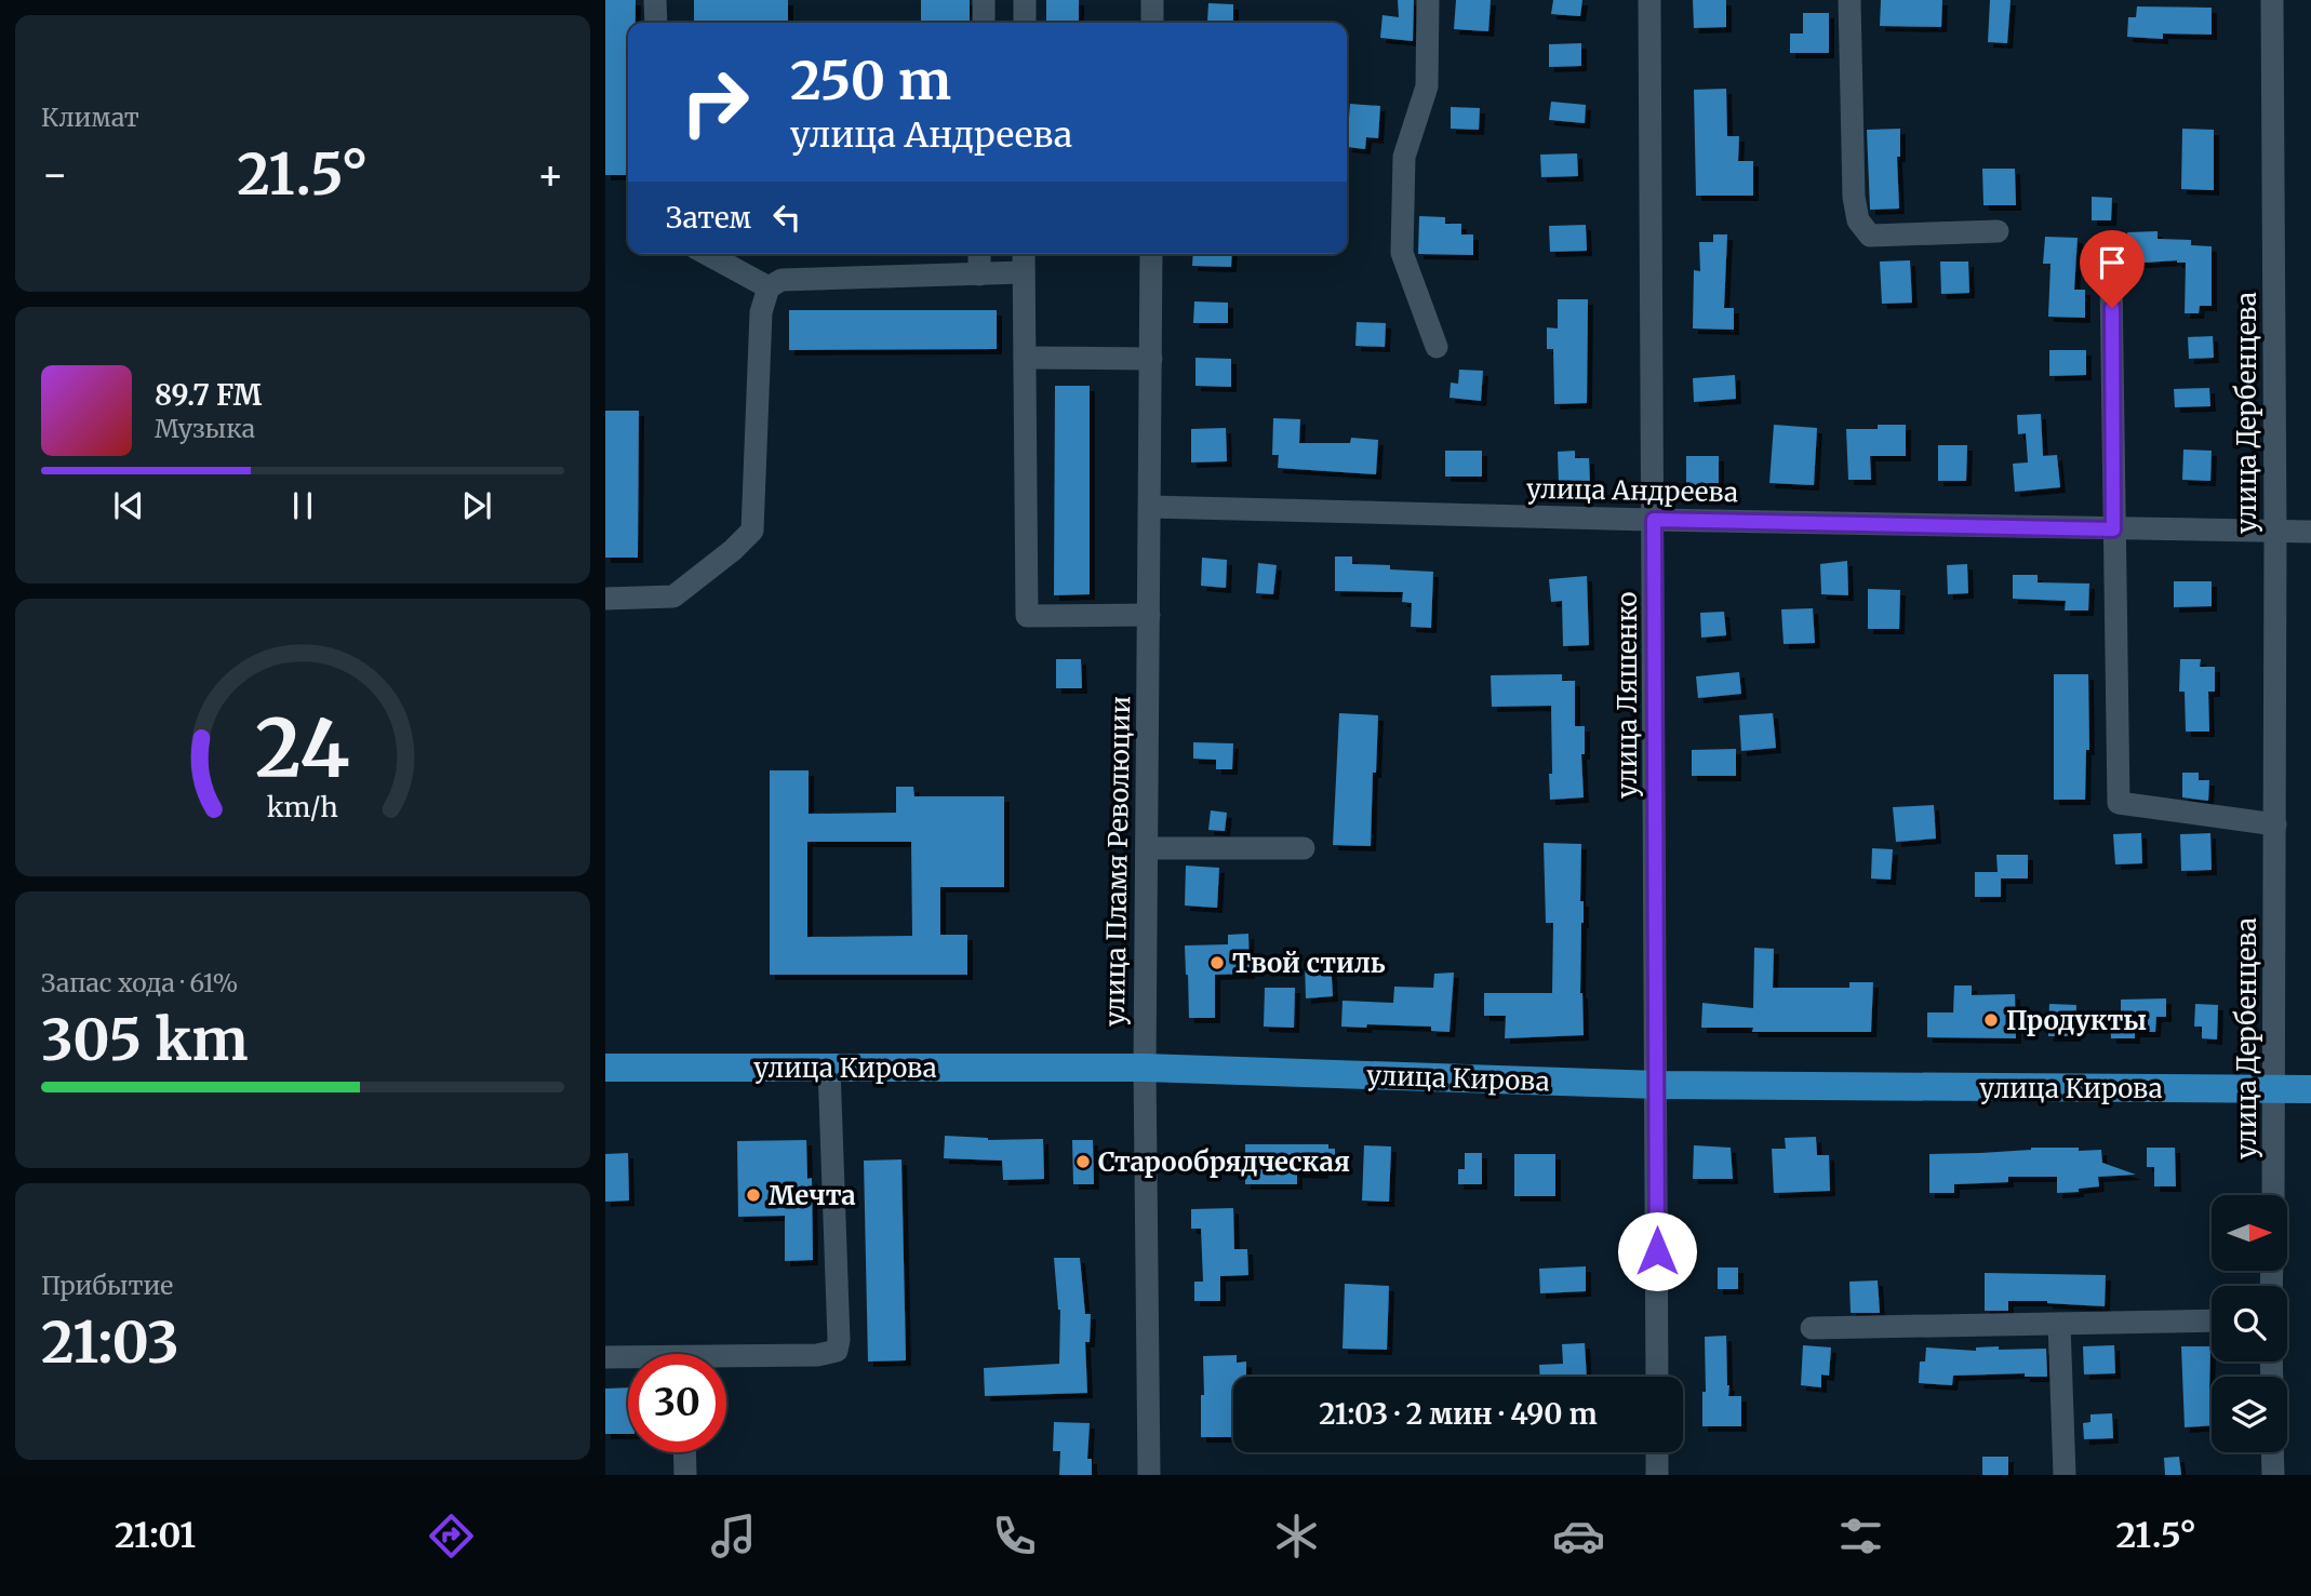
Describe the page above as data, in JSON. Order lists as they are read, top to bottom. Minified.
{"streets":{"main road":["улица Кирова"],"street":["улица Дербенцева","улица Андреева","улица Ляшенко","улица Пламя Революции"]},"crossings":[["улица Дербенцева","улица Андреева"],["улица Дербенцева","улица Кирова"],["улица Андреева","улица Ляшенко"],["улица Андреева","улица Пламя Революции"],["улица Ляшенко","улица Кирова"],["улица Пламя Революции","улица Кирова"]],"places":["Твой стиль","Продукты","Старообрядческая","Мечта"],"north":"right","page":{"tile":["Климат",["Запас хода · 61%","305 km"],["Прибытие","21:03"]],"turn":["250 m","улица Андреева"],"heat":["−","21.5°","+"],"then":"Затем","song":["89.7 FM","Музыка"],"limit":"30","trip":"21:03 · 2 мин · 490 m","tabs":["21:01","21.5°"],"gauge":["24","km/h"]}}
